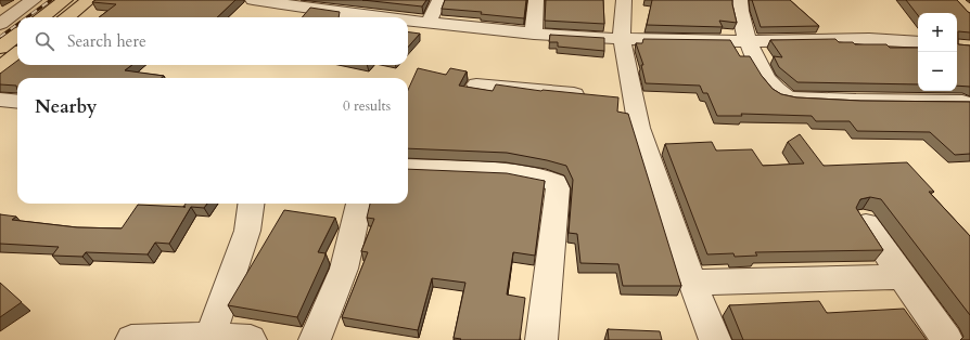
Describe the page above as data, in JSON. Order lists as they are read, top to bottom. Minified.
{"page":{"map_buttons":["+","−"],"search":"Search here","heading":["Nearby","0 results"]}}
